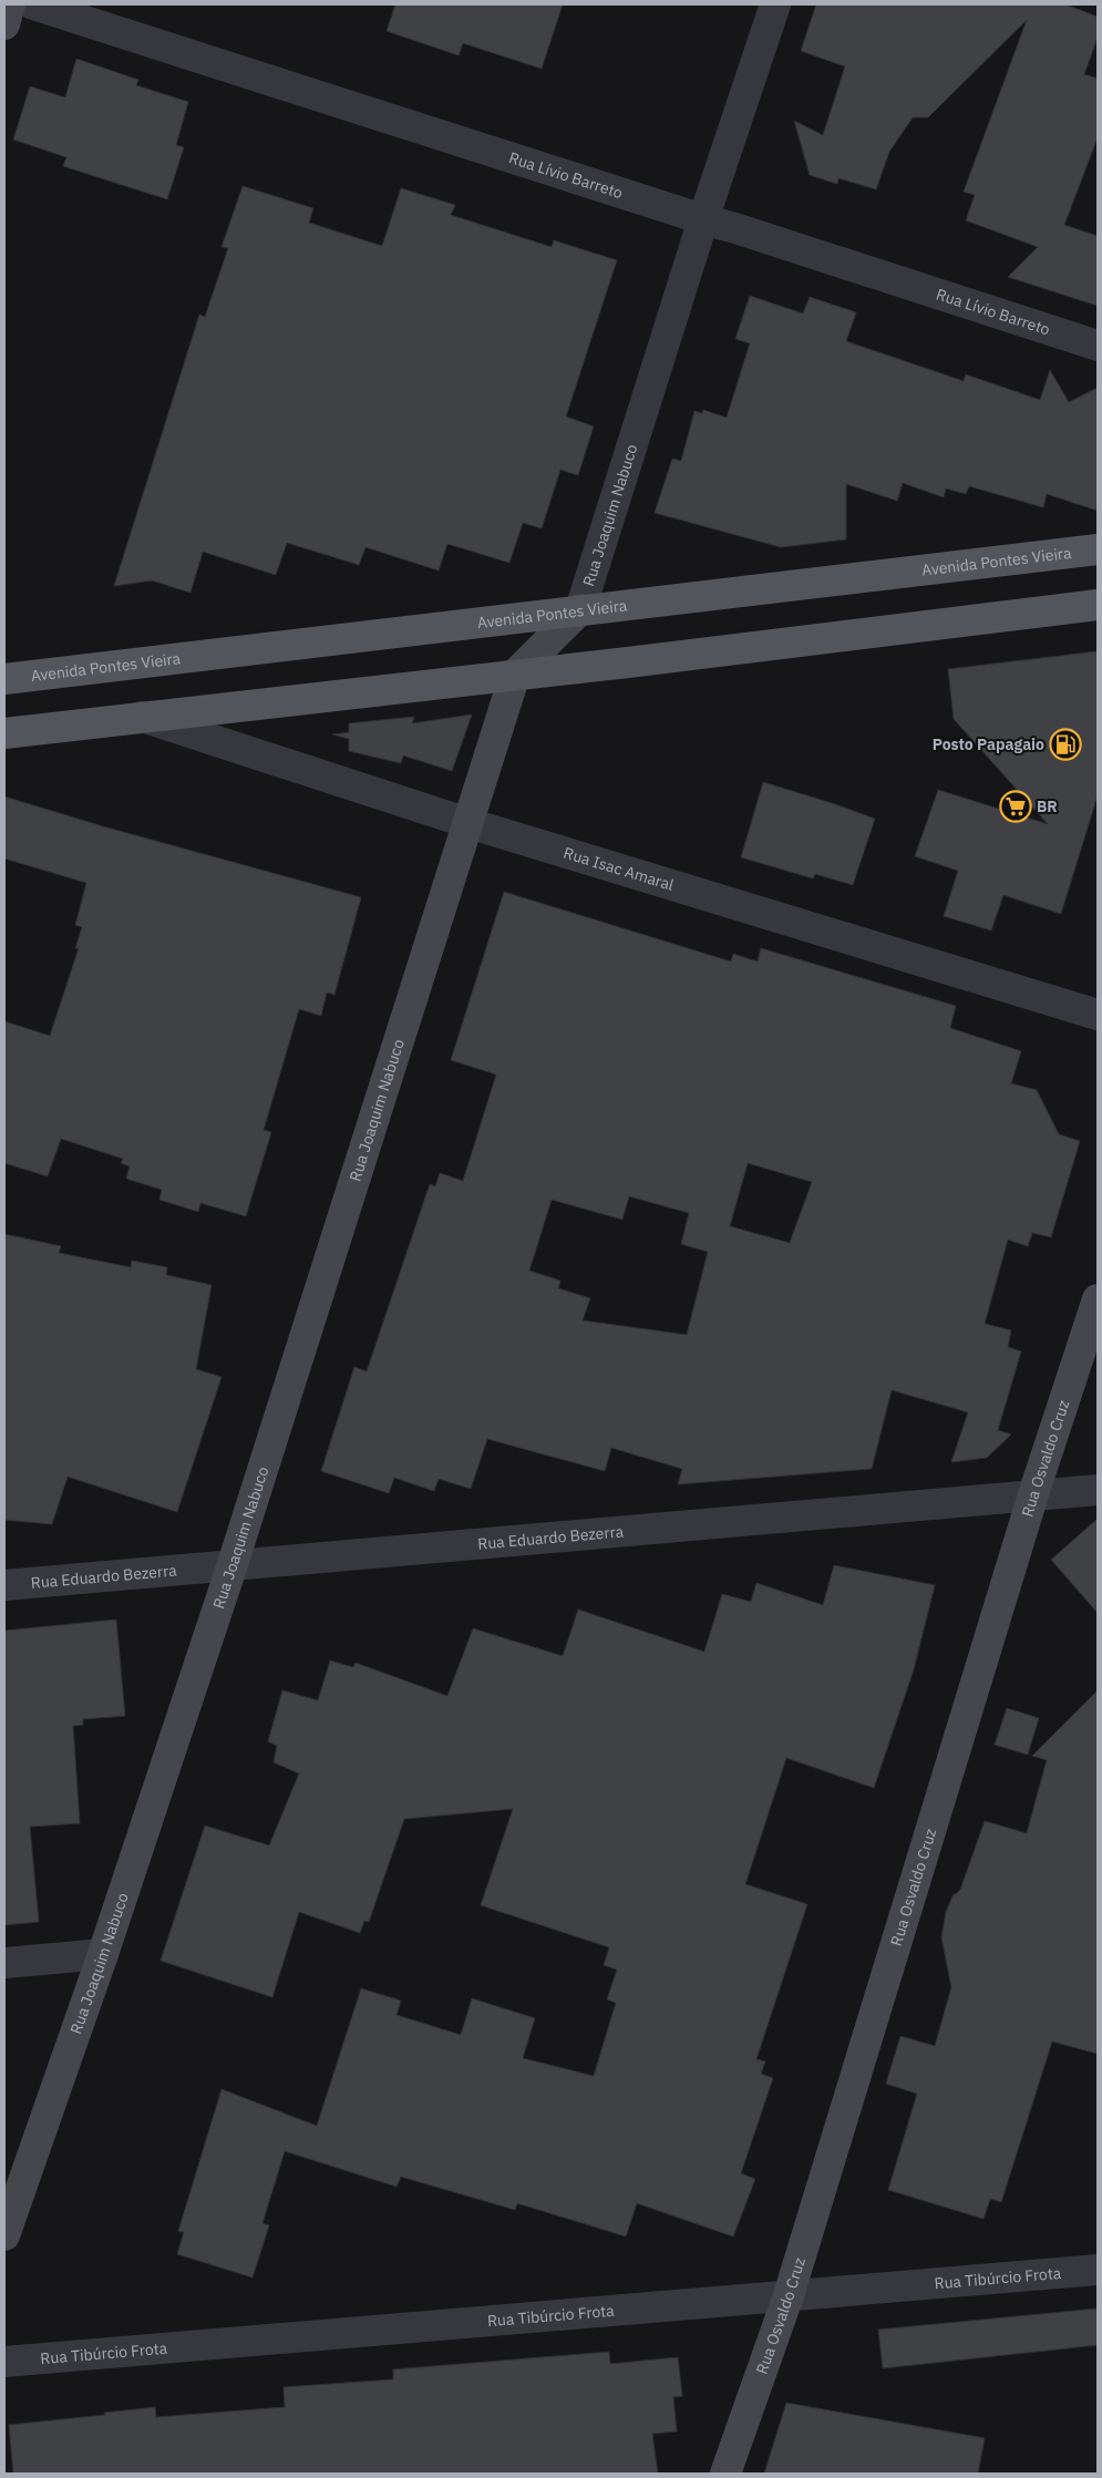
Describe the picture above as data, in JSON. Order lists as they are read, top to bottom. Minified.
{"streets":{"main road":["Avenida Pontes Vieira"],"street":["Rua Lívio Barreto","Rua Joaquim Nabuco","Rua Isac Amaral","Rua Osvaldo Cruz","Rua Eduardo Bezerra","Rua Tibúrcio Frota"]},"crossings":[["Rua Lívio Barreto","Rua Joaquim Nabuco"],["Rua Joaquim Nabuco","Avenida Pontes Vieira"],["Rua Joaquim Nabuco","Rua Isac Amaral"],["Rua Joaquim Nabuco","Rua Eduardo Bezerra"],["Rua Osvaldo Cruz","Rua Eduardo Bezerra"],["Rua Osvaldo Cruz","Rua Tibúrcio Frota"]],"places":{"fuel station":["Posto Papagaio"],"supermarket":["BR"]}}
